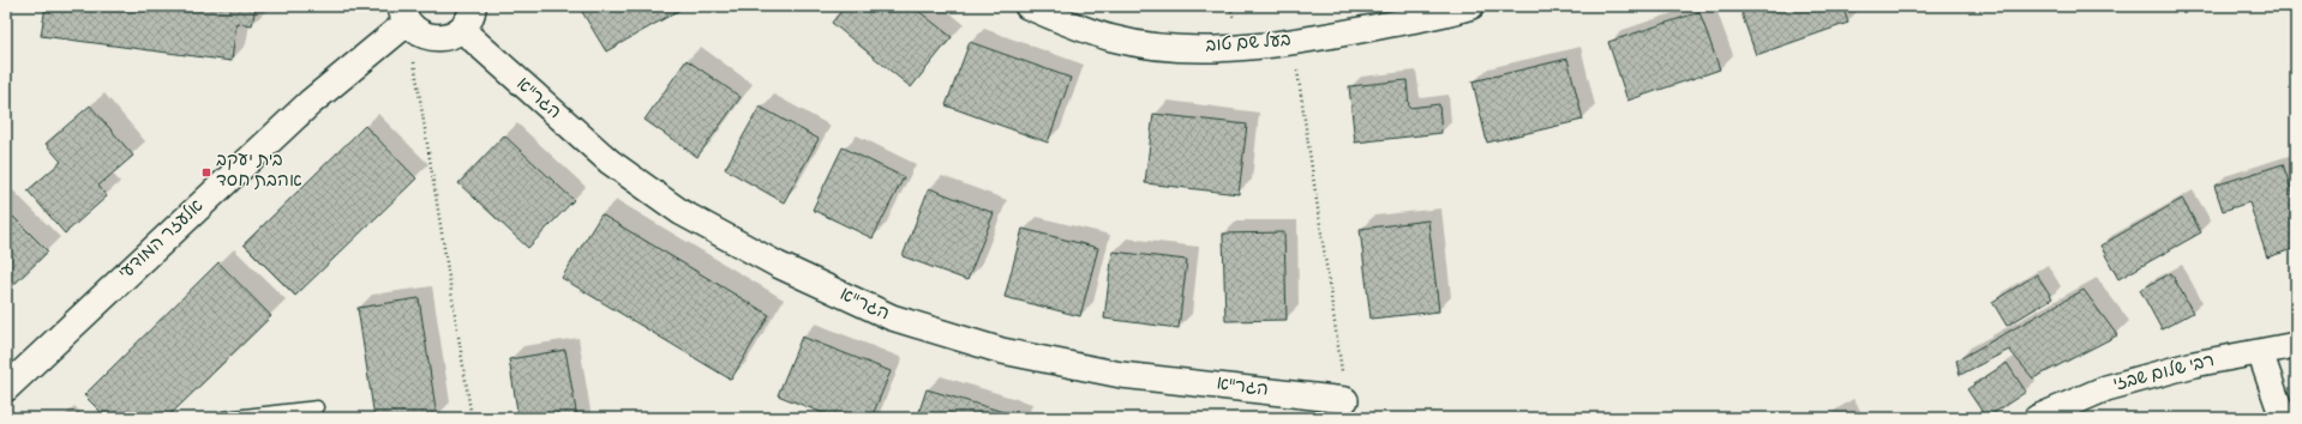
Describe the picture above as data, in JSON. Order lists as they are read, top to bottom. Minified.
{"streets":{"street":["בעל שם טוב","הגר\"א","אלעזר המודעי","רבי שלום שבזי"]},"places":{"transit":["בית יעקב אהבת חסד"]}}
